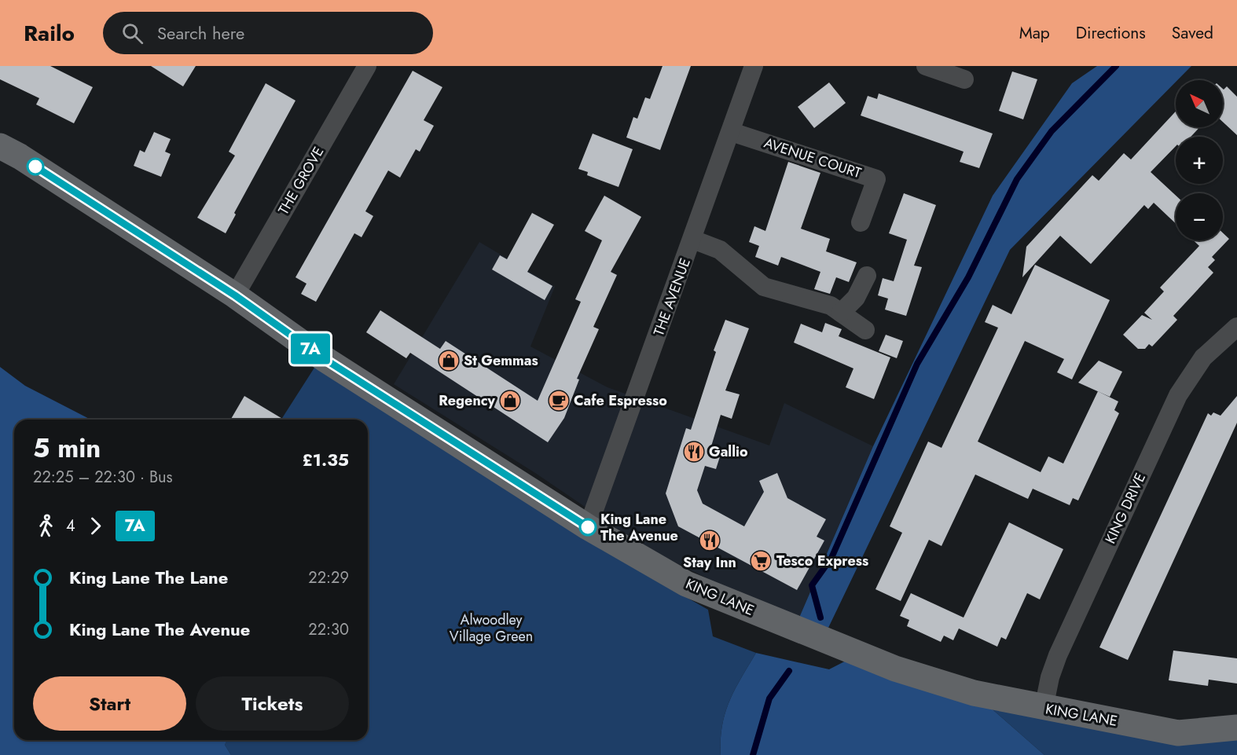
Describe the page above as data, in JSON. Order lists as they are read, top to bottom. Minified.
{"streets":{"street":["AVENUE COURT","THE GROVE","THE AVENUE","KING DRIVE","KING LANE"]},"crossings":[["AVENUE COURT","THE AVENUE"],["THE GROVE","KING LANE"],["THE AVENUE","KING LANE"],["KING DRIVE","KING LANE"]],"parks":["Alwoodley Village Green"],"places":{"shop":["St Gemmas","Regency"],"cafe":["Cafe Espresso"],"restaurant":["Gallio","Stay Inn"],"other":["King Lane The Avenue"],"supermarket":["Tesco Express"]},"lines":["bus line 7A"],"north":"top left","page":{"header":"Railo","search":"Search here","nav":["Map","Directions","Saved"],"on_map":"7A","map_buttons":["+","−"],"heading":["5 min","22:25 – 22:30 · Bus","£1.35"],"legs":["4","7A"],"list":[{"name":"King Lane The Lane","value":"22:29"},{"name":"King Lane The Avenue","value":"22:30"}],"buttons":["Start","Tickets"]}}
